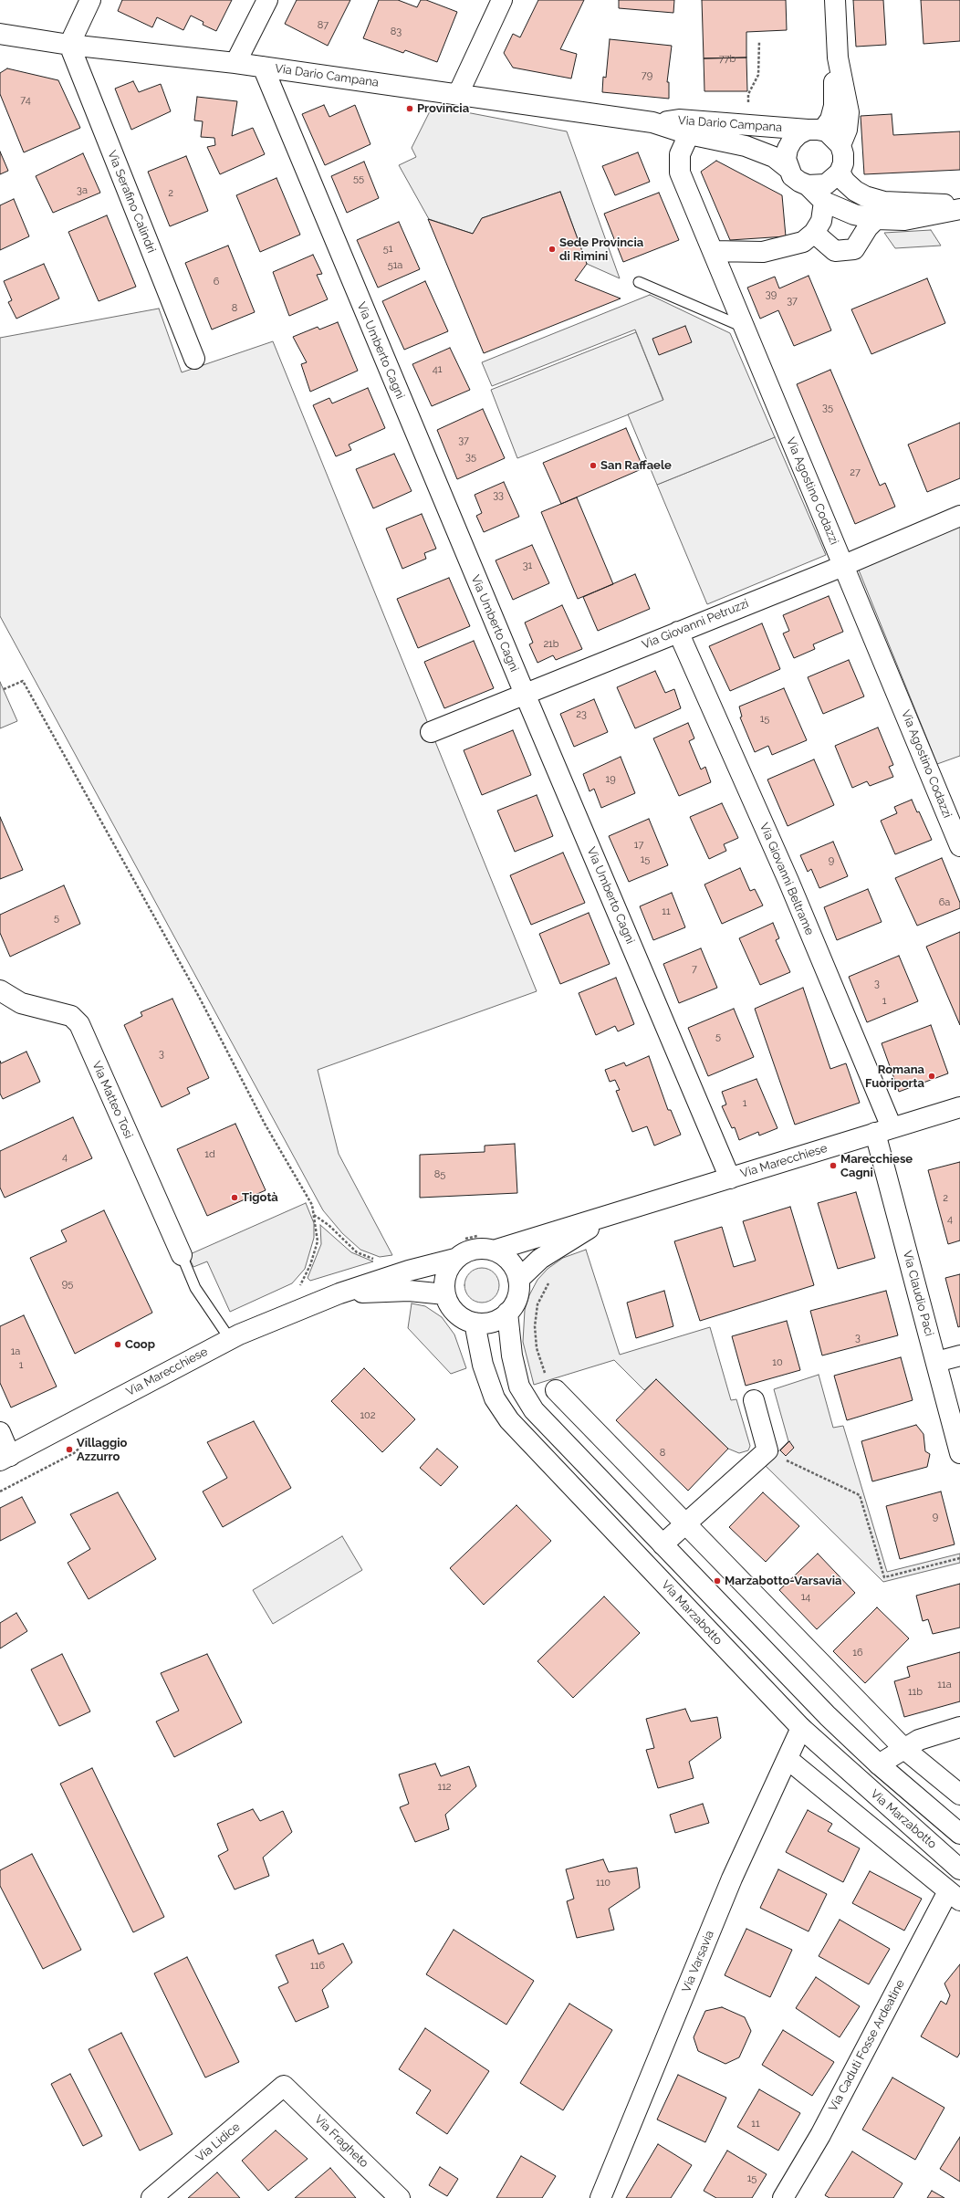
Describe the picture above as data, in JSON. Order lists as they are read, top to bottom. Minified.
{"streets":{"street":["Via Dario Campana","Via Serafino Calindri","Via Umberto Cagni","Via Agostino Codazzi","Via Giovanni Petruzzi","Via Giovanni Beltrame","Via Matteo Tosi","Via Marecchiese","Via Claudio Paci","Via Marzabotto","Via Varsavia","Via Caduti Fosse Ardeatine","Via Fragheto","Via Lidice"]},"crossings":[["Via Dario Campana","Via Serafino Calindri"],["Via Dario Campana","Via Umberto Cagni"],["Via Dario Campana","Via Agostino Codazzi"],["Via Umberto Cagni","Via Giovanni Petruzzi"],["Via Umberto Cagni","Via Marecchiese"],["Via Agostino Codazzi","Via Giovanni Petruzzi"],["Via Giovanni Petruzzi","Via Giovanni Beltrame"],["Via Giovanni Beltrame","Via Marecchiese"],["Via Giovanni Beltrame","Via Claudio Paci"],["Via Marecchiese","Via Claudio Paci"],["Via Marecchiese","Via Marzabotto"],["Via Marzabotto","Via Varsavia"],["Via Fragheto","Via Lidice"]],"places":["Provincia","Sede Provincia di Rimini","San Raffaele","Romana Fuoriporta","Marecchiese Cagni","Tigotà","Coop","Villaggio Azzurro","Marzabotto-Varsavia"],"house_numbers":["87","83","77b","79","74","55","3a","2","51","51a","6","39","37","8","41","35","37","35","27","33","31","21b","23","15","19","17","15","9","6a","11","5","7","3","1","5","3","1","1d","4","85","2","4","95","3","1a","10","1","102","8","9","14","16","11a","11b","112","110","116","11","15"]}
